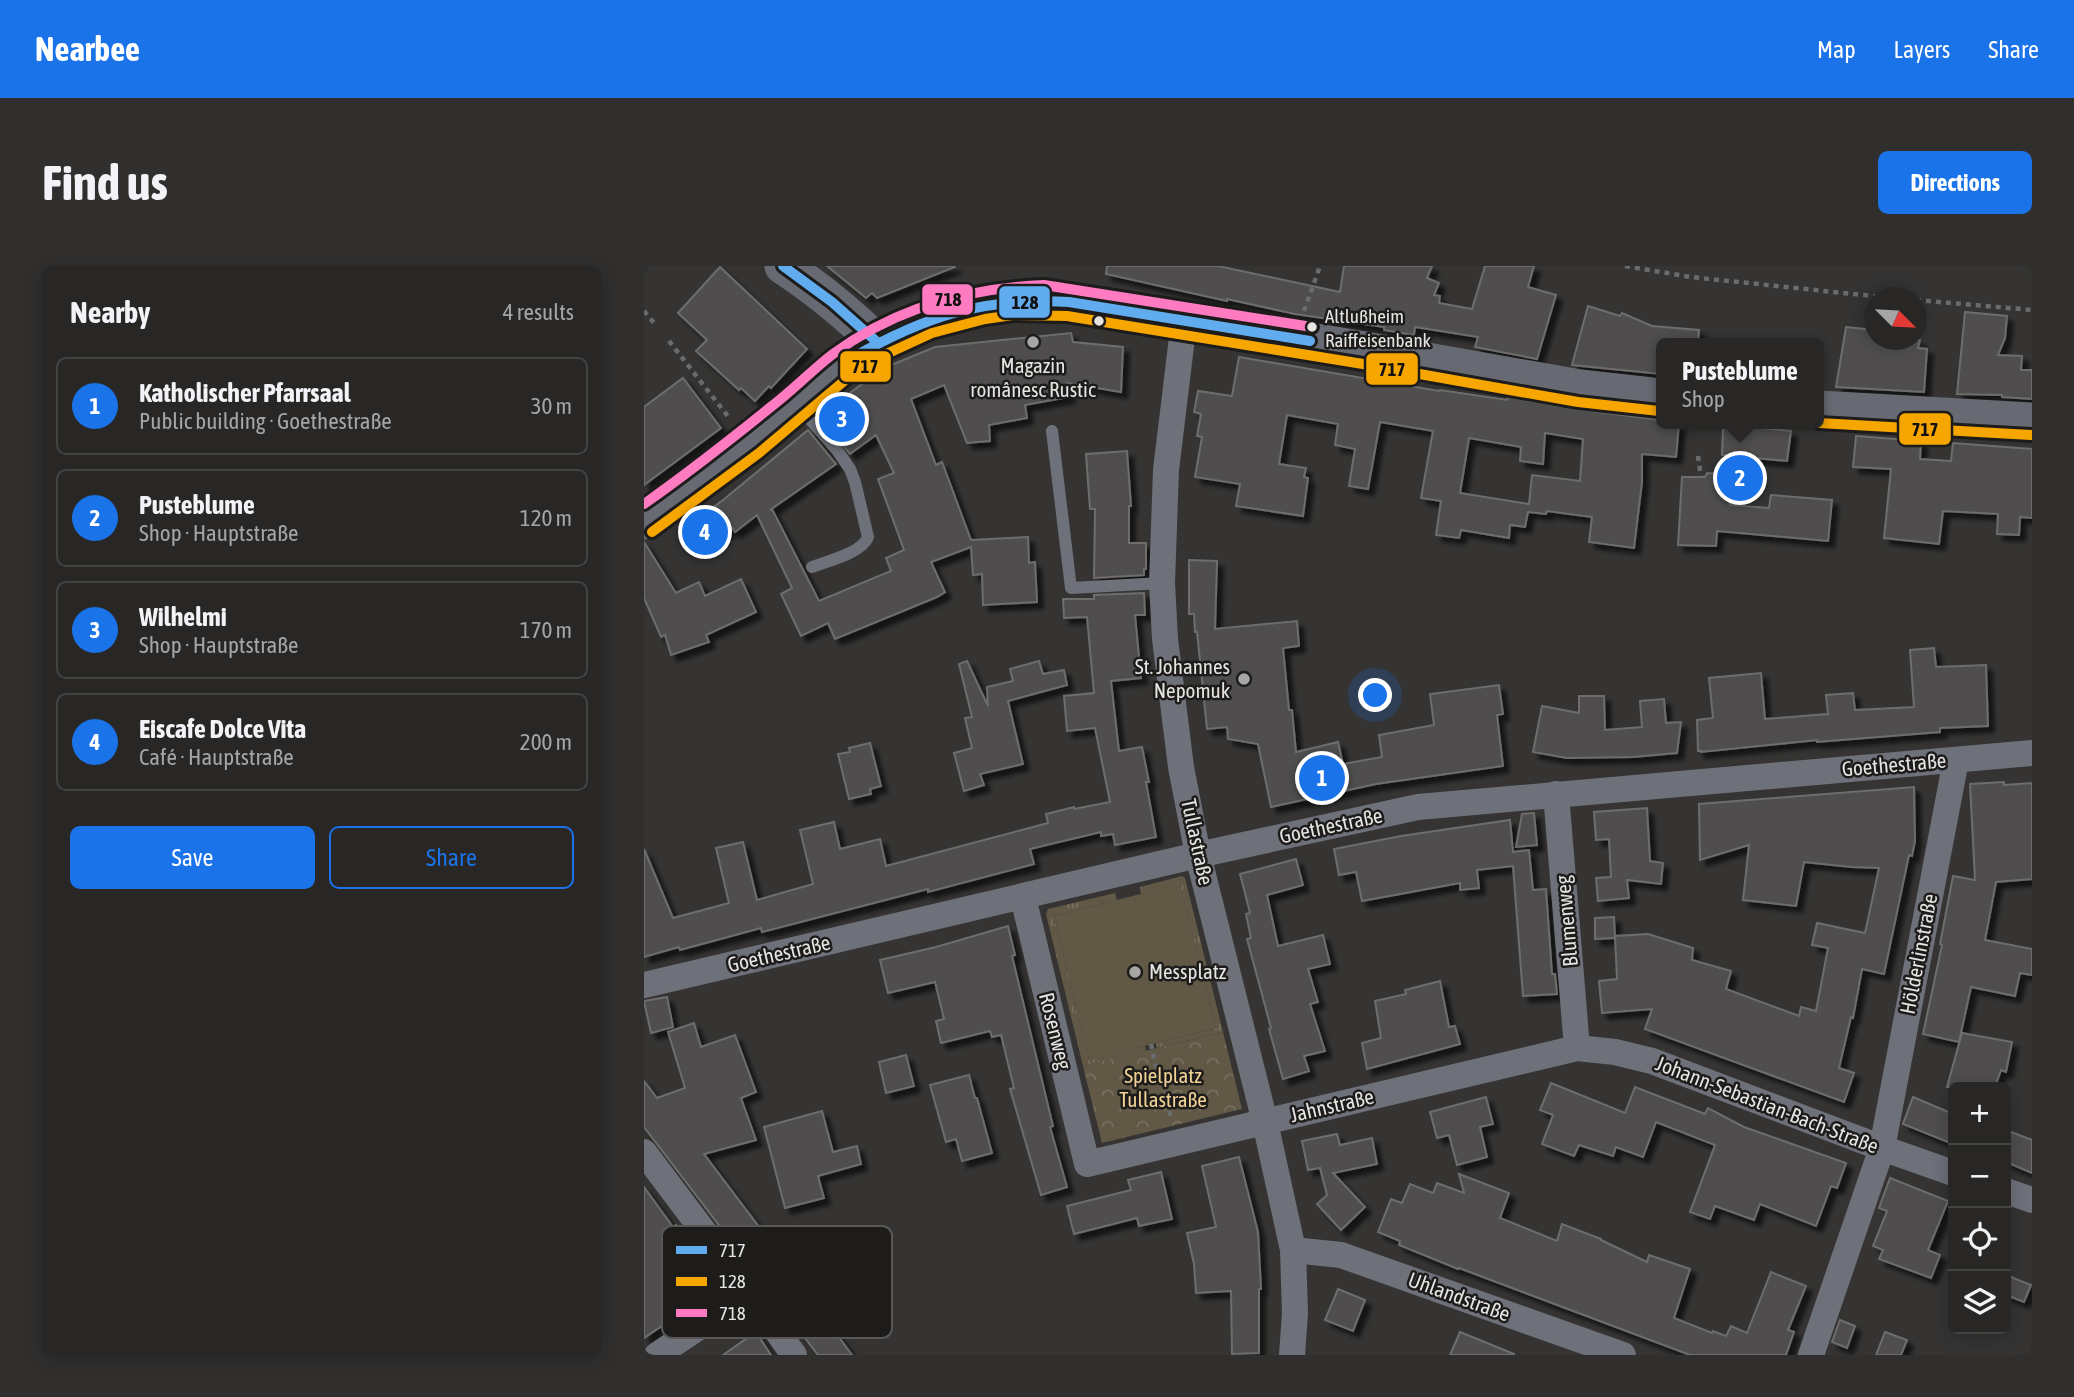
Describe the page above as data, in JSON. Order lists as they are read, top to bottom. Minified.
{"streets":{"street":["Goethestraße","Tullastraße","Blumenweg","Hölderlinstraße","Rosenweg","Johann-Sebastian-Bach-Straße","Jahnstraße","Uhlandstraße"]},"crossings":[["Goethestraße","Tullastraße"],["Goethestraße","Blumenweg"],["Goethestraße","Hölderlinstraße"],["Goethestraße","Rosenweg"],["Tullastraße","Jahnstraße"],["Tullastraße","Uhlandstraße"],["Blumenweg","Johann-Sebastian-Bach-Straße"],["Blumenweg","Jahnstraße"],["Hölderlinstraße","Johann-Sebastian-Bach-Straße"],["Rosenweg","Jahnstraße"],["Johann-Sebastian-Bach-Straße","Jahnstraße"]],"parks":["Spielplatz Tullastraße"],"places":["Altlußheim Raiffeisenbank","Magazin românesc Rustic","St. Johannes Nepomuk","Messplatz"],"lines":["transit line 128","transit line 718","transit line 717"],"legend":["717","128","718"],"north":"bottom right","page":{"header":"Nearbee","nav":["Map","Layers","Share"],"buttons":["Directions",["Save","Share"]],"title":"Find us","heading":["Nearby","4 results"],"popup":["Pusteblume","Shop"],"list":[{"mark":"1","name":"Katholischer Pfarrsaal","note":"Public building · Goethestraße","value":"30 m"},{"mark":"2","name":"Pusteblume","note":"Shop · Hauptstraße","value":"120 m"},{"mark":"3","name":"Wilhelmi","note":"Shop · Hauptstraße","value":"170 m"},{"mark":"4","name":"Eiscafe Dolce Vita","note":"Café · Hauptstraße","value":"200 m"}],"pins":["3","2","4","1"],"map_buttons":["+","−"]}}
